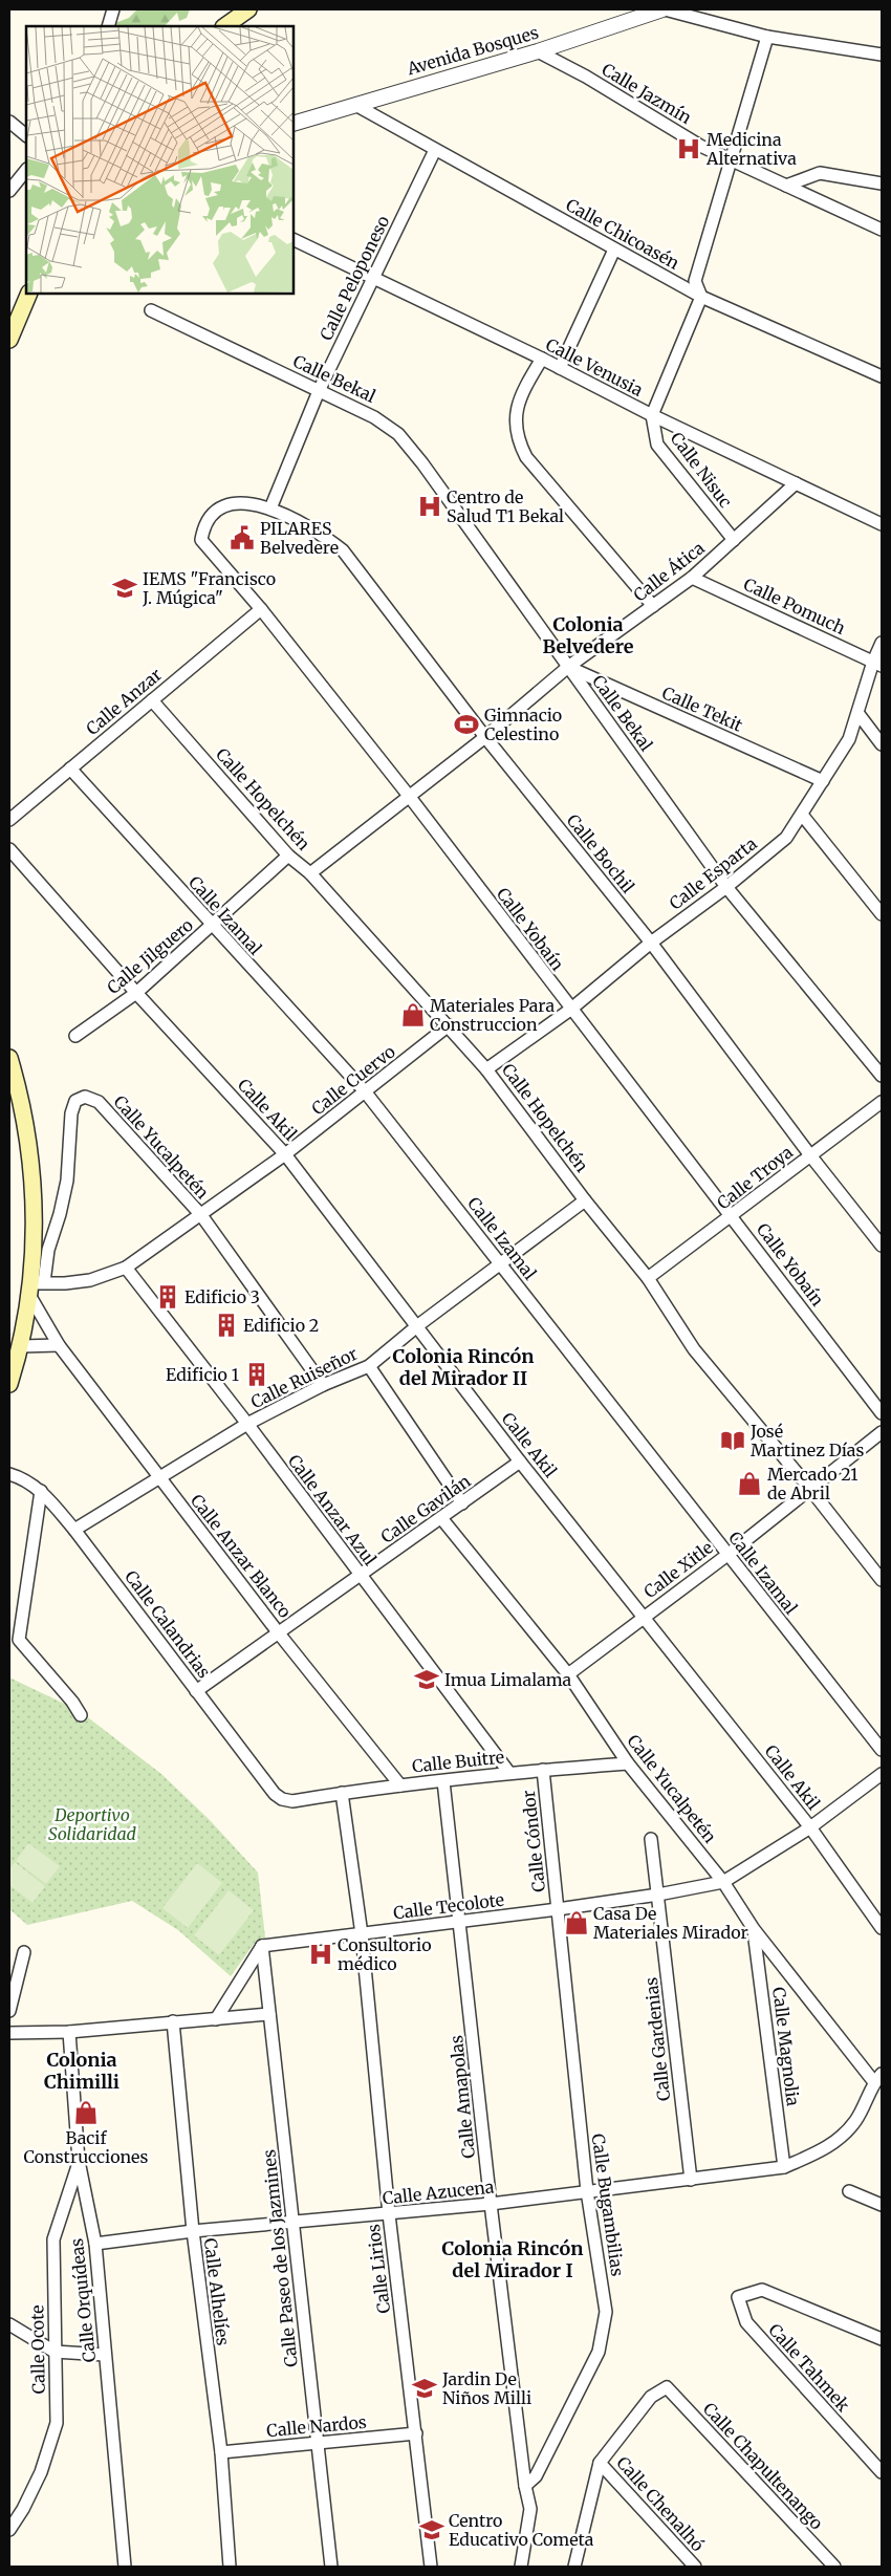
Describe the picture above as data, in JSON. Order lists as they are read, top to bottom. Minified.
{"streets":{"street":["Avenida Bosques","Calle Jazmín","Calle Chicoasén","Calle Peloponeso","Calle Venusia","Calle Bekal","Calle Nisuc","Calle Ática","Calle Pomuch","Calle Anzar","Calle Tekit","Calle Hopelchén","Calle Bochil","Calle Esparta","Calle Izamal","Calle Yobaín","Calle Jilguero","Calle Cuervo","Calle Akil","Calle Yucalpetén","Calle Troya","Calle Ruiseñor","Calle Gavilán","Calle Anzar Azul","Calle Anzar Blanco","Calle Xitle","Calle Calandrias","Calle Buitre","Calle Cóndor","Calle Tecolote","Calle Gardenias","Calle Magnolia","Calle Amapolas","Calle Azucena","Calle Bugambilias","Calle Paseo de los Jazmines","Calle Lirios","Calle Alhelíes","Calle Orquídeas","Calle Ocote","Calle Tahmek","Calle Nardos","Calle Chapultenango","Calle Chenalhó"]},"crossings":[["Avenida Bosques","Calle Jazmín"],["Avenida Bosques","Calle Chicoasén"],["Calle Chicoasén","Calle Peloponeso"],["Calle Peloponeso","Calle Venusia"],["Calle Peloponeso","Calle Bekal"],["Calle Peloponeso","Calle Bochil"],["Calle Peloponeso","Calle Yobaín"],["Calle Venusia","Calle Nisuc"],["Calle Venusia","Calle Ática"],["Calle Bekal","Calle Ática"],["Calle Bekal","Calle Tekit"],["Calle Bekal","Calle Esparta"],["Calle Nisuc","Calle Ática"],["Calle Ática","Calle Pomuch"],["Calle Ática","Calle Tekit"],["Calle Ática","Calle Hopelchén"],["Calle Ática","Calle Bochil"],["Calle Ática","Calle Yobaín"],["Calle Pomuch","Calle Esparta"],["Calle Anzar","Calle Hopelchén"],["Calle Anzar","Calle Izamal"],["Calle Anzar","Calle Yobaín"],["Calle Tekit","Calle Esparta"],["Calle Hopelchén","Calle Esparta"],["Calle Hopelchén","Calle Jilguero"],["Calle Hopelchén","Calle Cuervo"],["Calle Hopelchén","Calle Troya"],["Calle Hopelchén","Calle Ruiseñor"],["Calle Hopelchén","Calle Xitle"],["Calle Bochil","Calle Esparta"],["Calle Bochil","Calle Yobaín"],["Calle Bochil","Calle Troya"],["Calle Esparta","Calle Yobaín"],["Calle Izamal","Calle Jilguero"],["Calle Izamal","Calle Cuervo"],["Calle Izamal","Calle Ruiseñor"],["Calle Izamal","Calle Xitle"],["Calle Yobaín","Calle Troya"],["Calle Jilguero","Calle Akil"],["Calle Cuervo","Calle Akil"],["Calle Cuervo","Calle Yucalpetén"],["Calle Cuervo","Calle Anzar Azul"],["Calle Cuervo","Calle Anzar Blanco"],["Calle Akil","Calle Ruiseñor"],["Calle Akil","Calle Gavilán"],["Calle Akil","Calle Xitle"],["Calle Akil","Calle Tecolote"],["Calle Yucalpetén","Calle Ruiseñor"],["Calle Yucalpetén","Calle Gavilán"],["Calle Yucalpetén","Calle Anzar Blanco"],["Calle Yucalpetén","Calle Xitle"],["Calle Yucalpetén","Calle Buitre"],["Calle Yucalpetén","Calle Tecolote"],["Calle Yucalpetén","Calle Magnolia"],["Calle Yucalpetén","Calle Azucena"],["Calle Ruiseñor","Calle Anzar Azul"],["Calle Ruiseñor","Calle Anzar Blanco"],["Calle Ruiseñor","Calle Calandrias"],["Calle Gavilán","Calle Anzar Azul"],["Calle Gavilán","Calle Anzar Blanco"],["Calle Gavilán","Calle Calandrias"],["Calle Anzar Azul","Calle Buitre"],["Calle Anzar Blanco","Calle Buitre"],["Calle Calandrias","Calle Buitre"],["Calle Buitre","Calle Cóndor"],["Calle Buitre","Calle Amapolas"],["Calle Buitre","Calle Lirios"],["Calle Cóndor","Calle Tecolote"],["Calle Cóndor","Calle Bugambilias"],["Calle Tecolote","Calle Gardenias"],["Calle Tecolote","Calle Amapolas"],["Calle Tecolote","Calle Bugambilias"],["Calle Tecolote","Calle Paseo de los Jazmines"],["Calle Tecolote","Calle Lirios"],["Calle Gardenias","Calle Azucena"],["Calle Magnolia","Calle Azucena"],["Calle Amapolas","Calle Azucena"],["Calle Amapolas","Calle Bugambilias"],["Calle Azucena","Calle Bugambilias"],["Calle Azucena","Calle Paseo de los Jazmines"],["Calle Azucena","Calle Lirios"],["Calle Azucena","Calle Alhelíes"],["Calle Azucena","Calle Orquídeas"],["Calle Paseo de los Jazmines","Calle Nardos"],["Calle Lirios","Calle Nardos"],["Calle Alhelíes","Calle Nardos"],["Calle Orquídeas","Calle Ocote"],["Calle Chapultenango","Calle Chenalhó"]],"districts":["Colonia Belvedere","Colonia Rincón del Mirador II","Colonia Chimilli","Colonia Rincón del Mirador I"],"parks":["Deportivo Solidaridad"],"places":{"hospital":["Medicina Alternativa","Centro de Salud T1 Bekal","Consultorio médico"],"public building":["PILARES Belvedere"],"school or university":["IEMS \"Francisco J. Múgica\"","Imua Limalama","Jardin De Niños Milli","Centro Educativo Cometa"],"sports":["Gimnacio Celestino"],"shop":["Materiales Para Construccion","Mercado 21 de Abril","Casa De Materiales Mirador","Bacif Construcciones"],"building":["Edificio 3","Edificio 2","Edificio 1"],"library":["José Martinez Días"]}}
